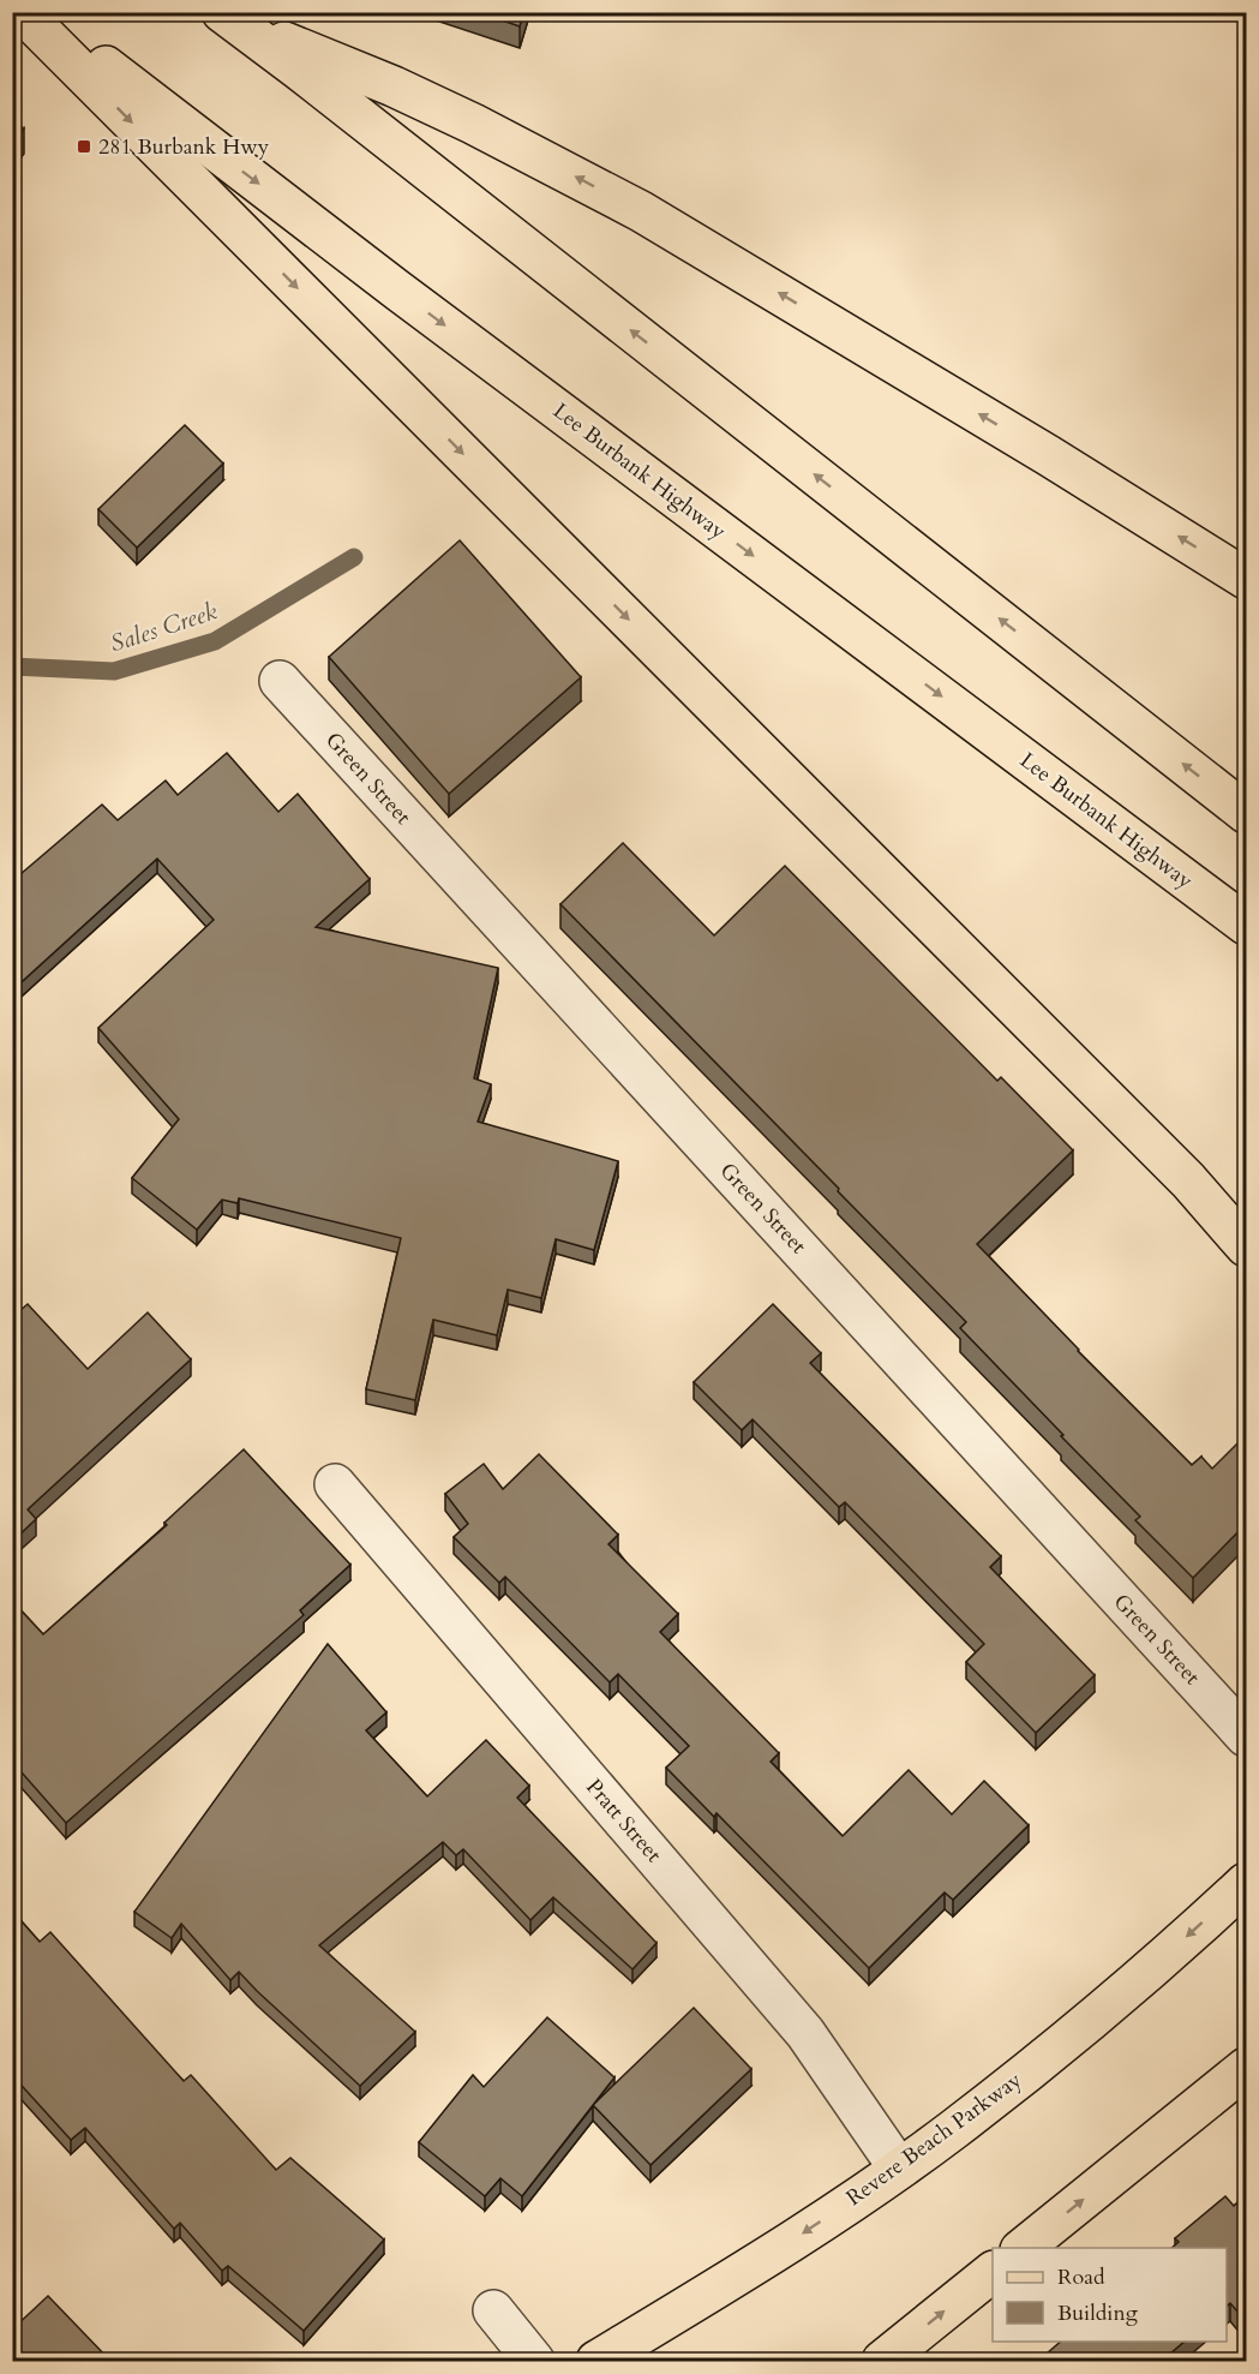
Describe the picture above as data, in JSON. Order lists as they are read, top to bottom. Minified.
{"streets":{"main road":["Lee Burbank Highway","Revere Beach Parkway"],"street":["Green Street","Pratt Street"]},"crossings":[["Pratt Street","Revere Beach Parkway"]],"water":["Sales Creek"],"places":{"transit":["281 Burbank Hwy"]},"legend":["Road","Building"]}
